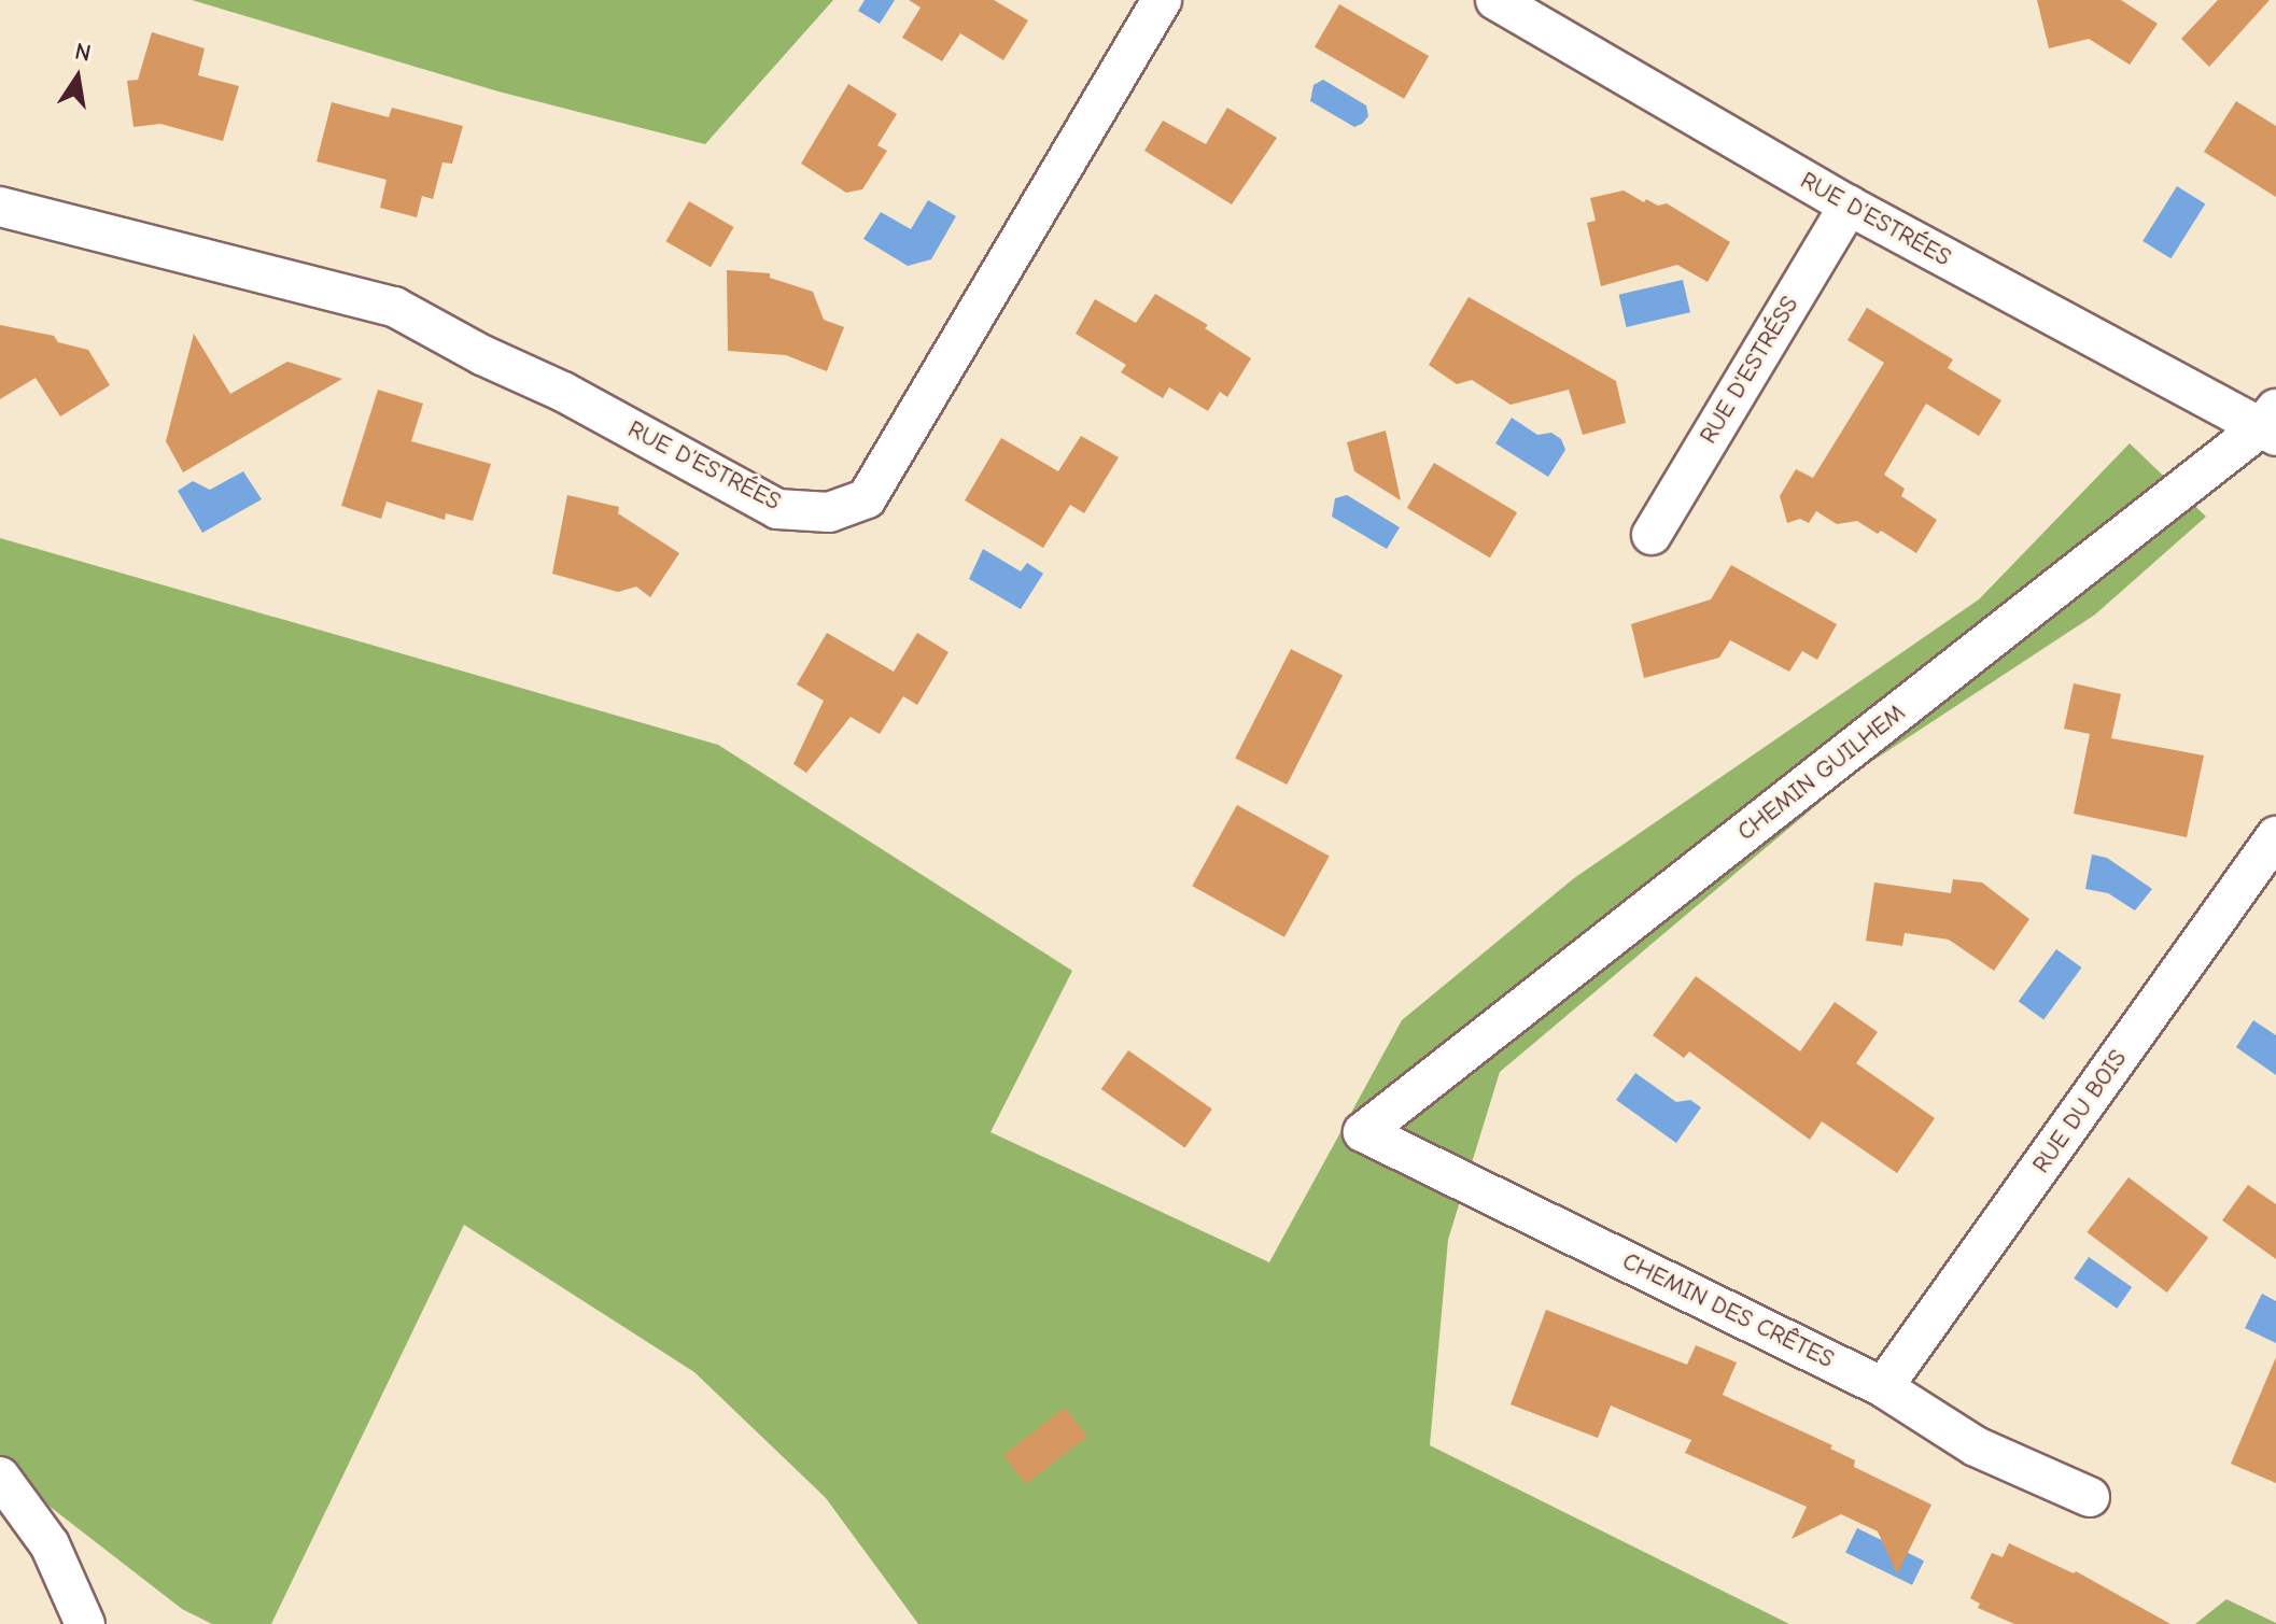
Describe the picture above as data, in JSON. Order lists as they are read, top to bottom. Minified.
{"streets":{"street":["RUE D’ESTRÉES","RUE D'ESTRÉSS","CHEMIN GUILHEM","RUE DU BOIS","CHEMIN DES CRÊTES"]},"crossings":[["RUE D’ESTRÉES","RUE D'ESTRÉSS"],["RUE D’ESTRÉES","CHEMIN GUILHEM"],["CHEMIN GUILHEM","CHEMIN DES CRÊTES"],["RUE DU BOIS","CHEMIN DES CRÊTES"]],"north":"top"}
